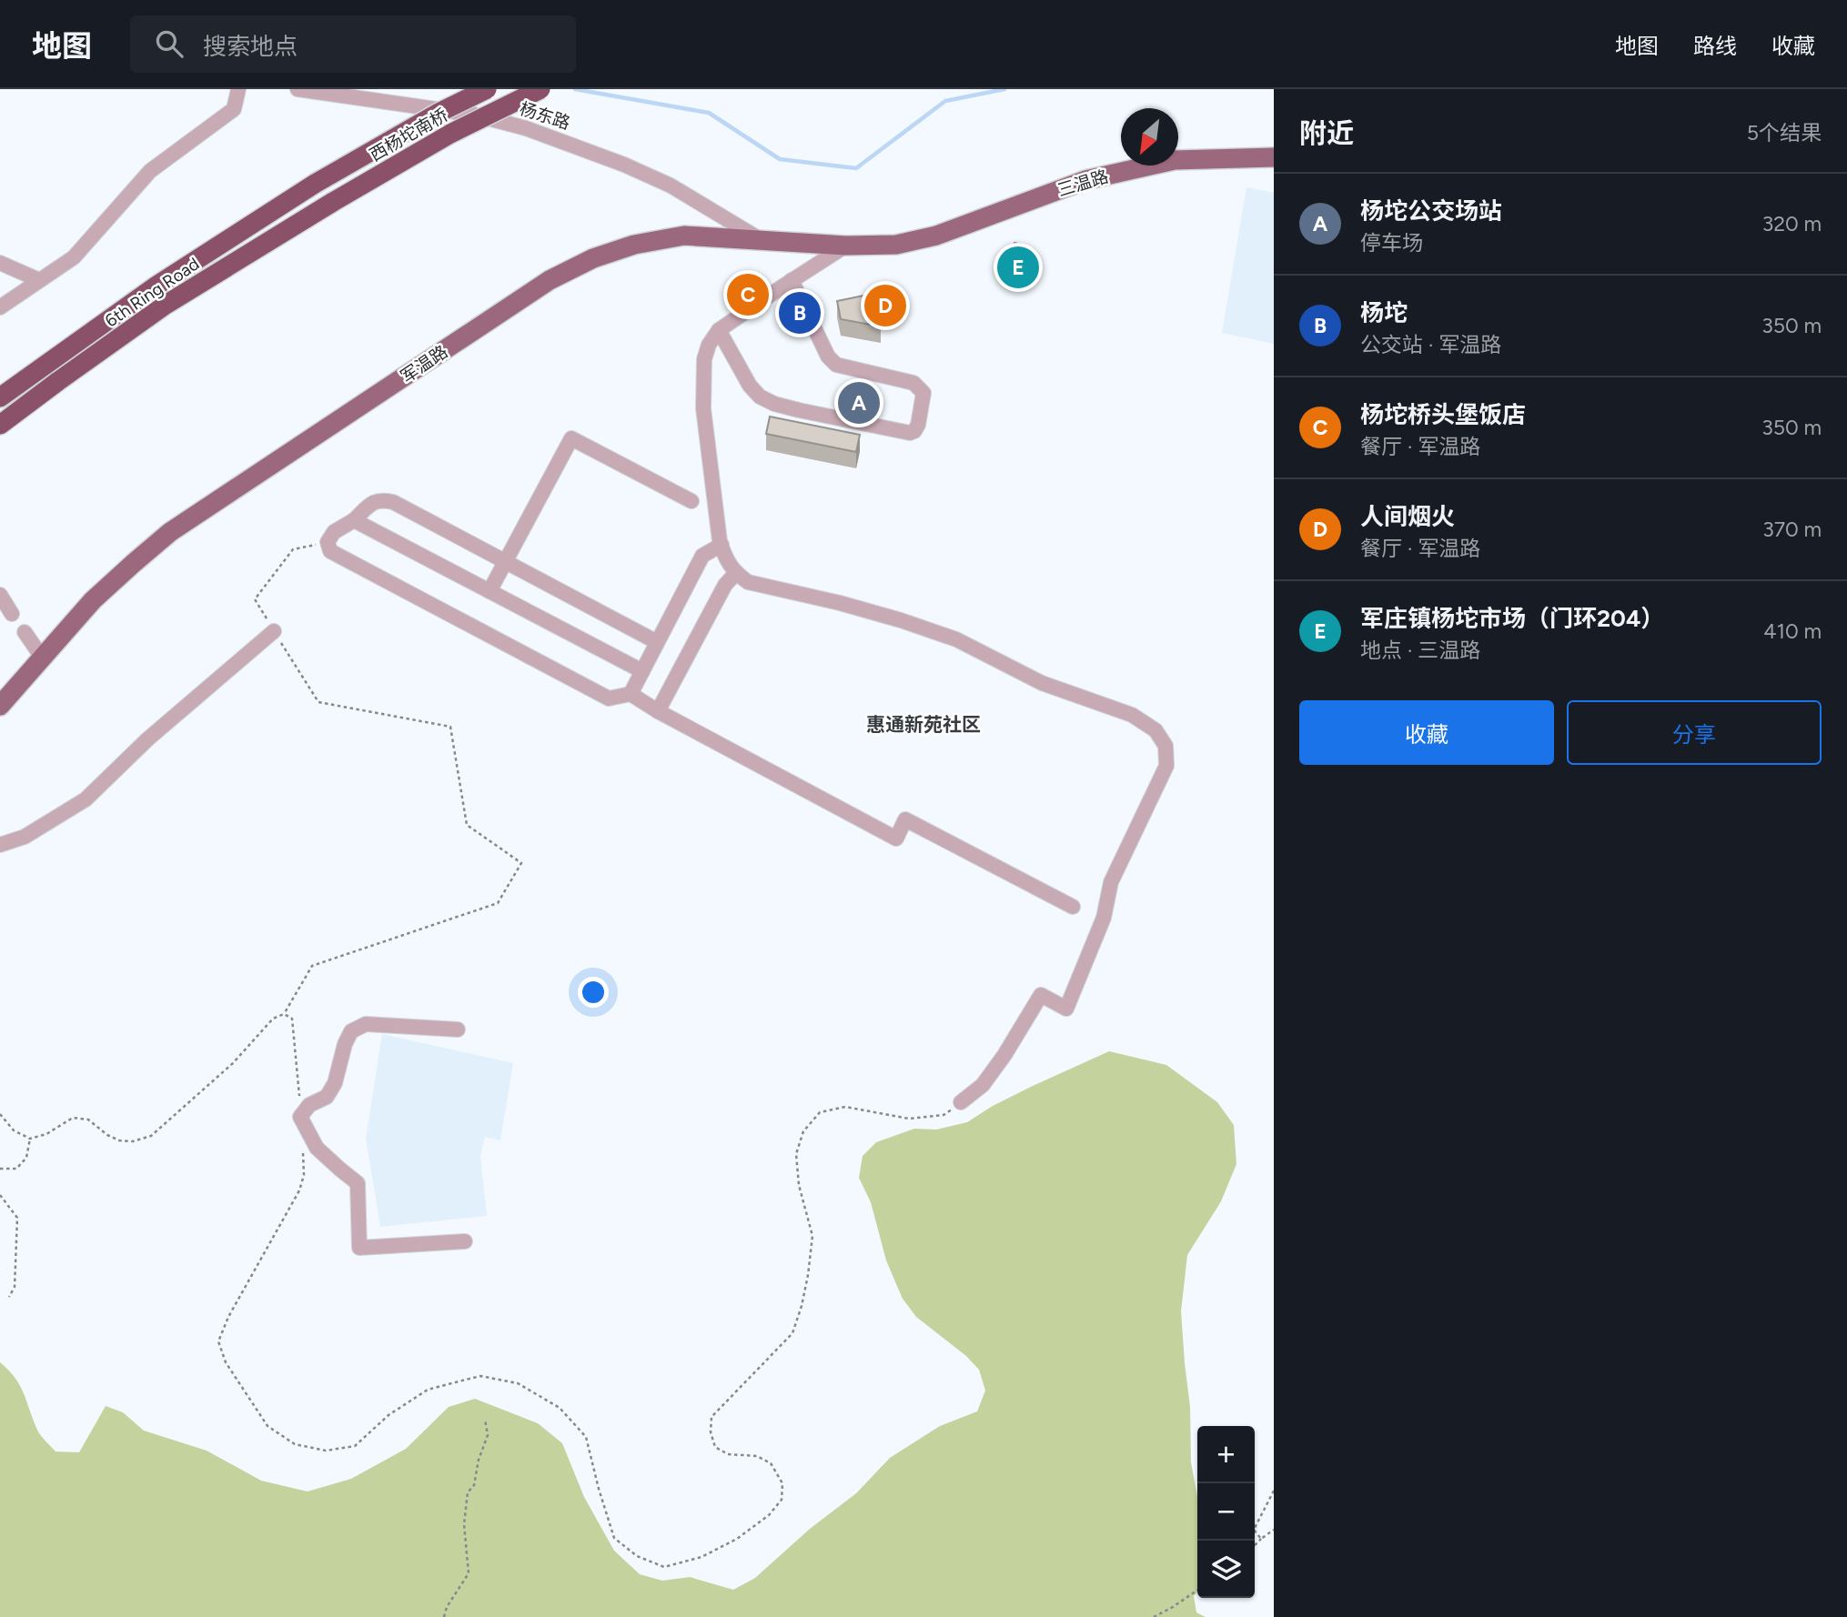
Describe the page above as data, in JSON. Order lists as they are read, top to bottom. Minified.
{"streets":{"highway":["西杨坨南桥","6th Ring Road"],"main road":["三温路","军温路"],"street":["杨东路"]},"crossings":[["杨东路","军温路"],["西杨坨南桥","6th Ring Road"],["三温路","军温路"]],"districts":["惠通新苑社区"],"north":"bottom left","page":{"header":"地图","search":"搜索地点","nav":["地图","路线","收藏"],"heading":["附近","5个结果"],"list":[{"mark":"A","name":"杨坨公交场站","note":"停车场","value":"320 m"},{"mark":"B","name":"杨坨","note":"公交站 · 军温路","value":"350 m"},{"mark":"C","name":"杨坨桥头堡饭店","note":"餐厅 · 军温路","value":"350 m"},{"mark":"D","name":"人间烟火","note":"餐厅 · 军温路","value":"370 m"},{"mark":"E","name":"军庄镇杨坨市场（门环204）","note":"地点 · 三温路","value":"410 m"}],"pins":["E","C","D","B","A"],"buttons":["收藏","分享"],"map_buttons":["+","−"]}}
